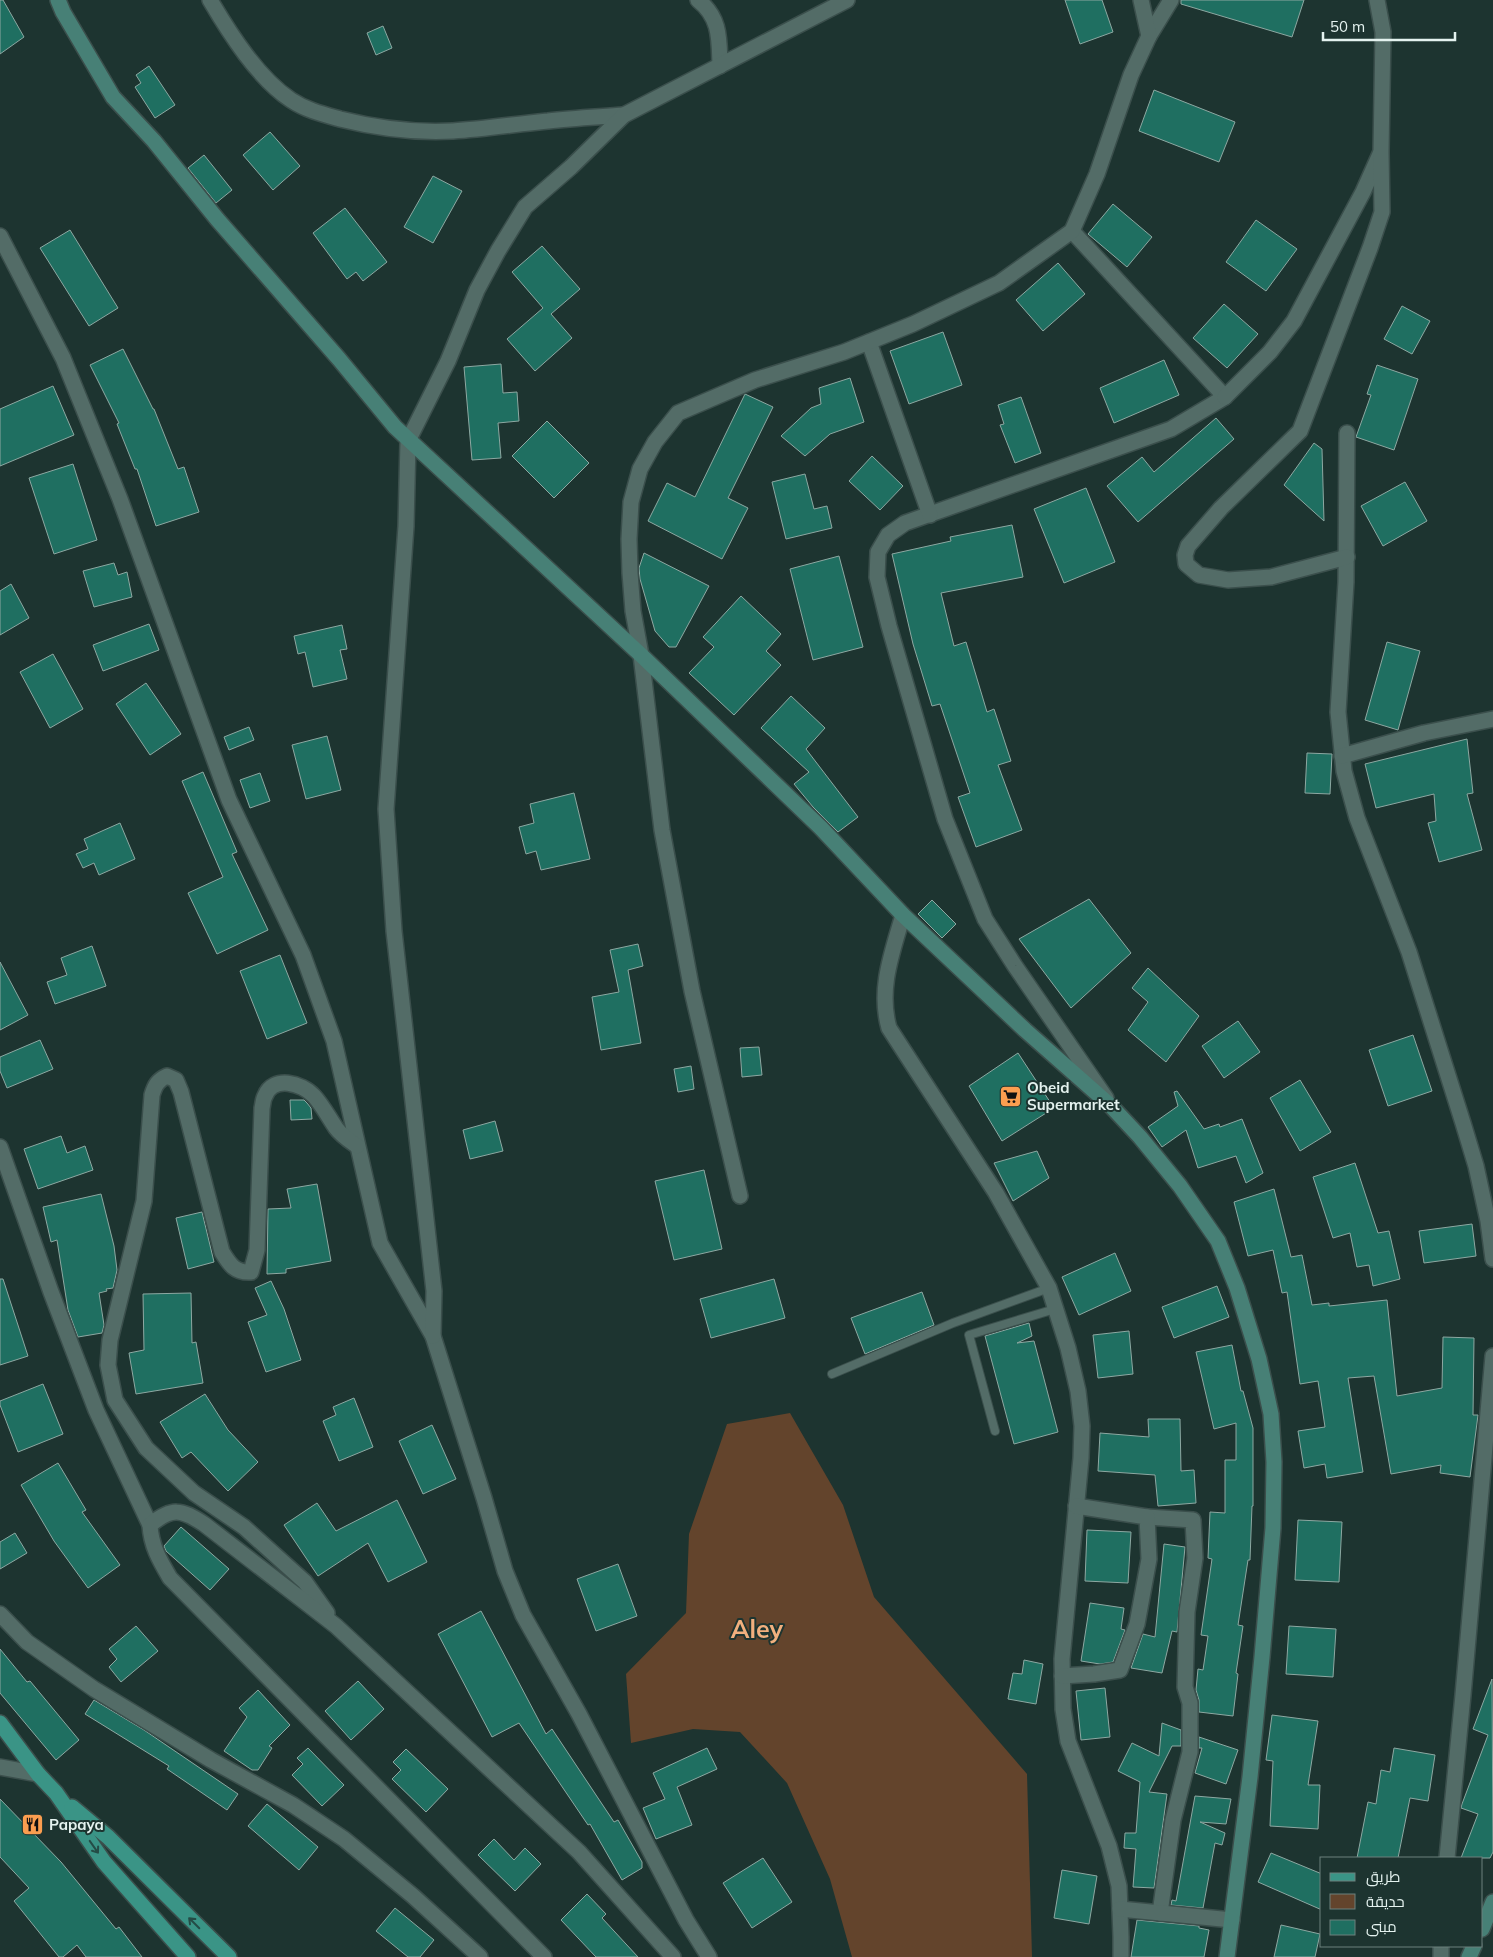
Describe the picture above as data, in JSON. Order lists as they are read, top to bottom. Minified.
{"districts":["Aley"],"places":{"supermarket":["Obeid Supermarket"],"restaurant":["Papaya"]},"legend":["طريق","حديقة","مبنى"],"scale_bar":"50 m"}
